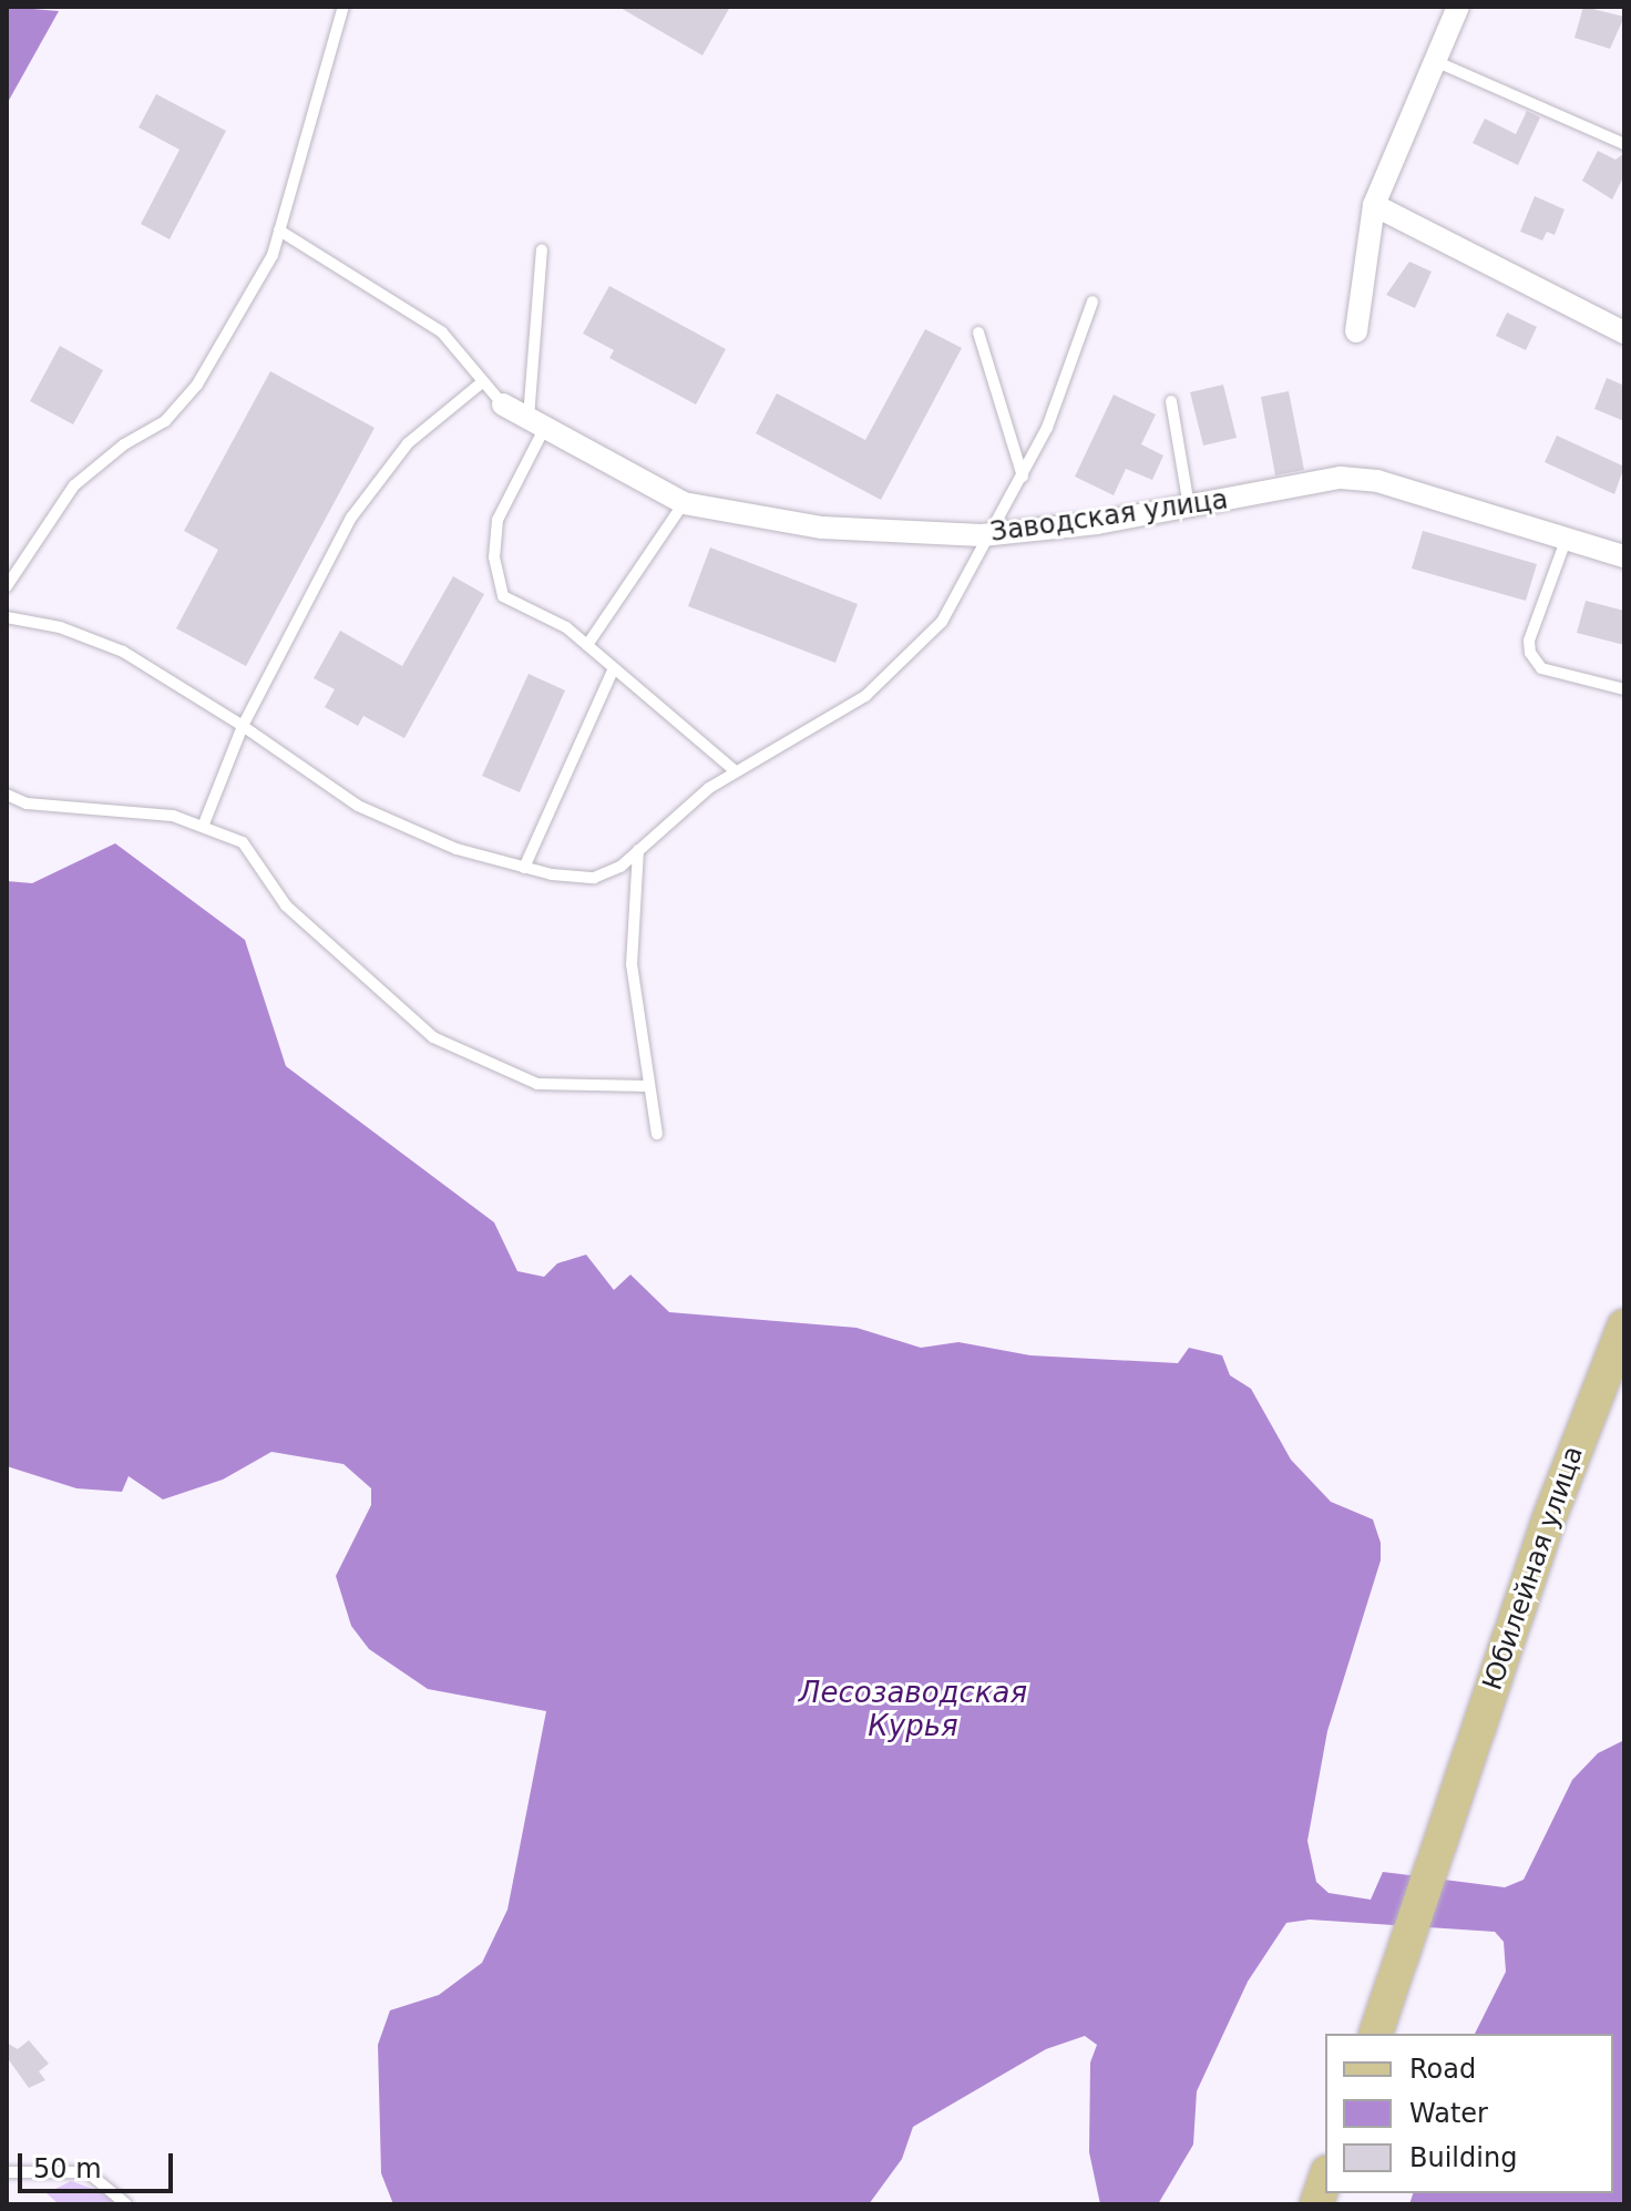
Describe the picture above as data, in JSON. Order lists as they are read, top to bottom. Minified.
{"streets":{"main road":["Юбилейная улица"],"street":["Заводская улица"]},"water":["Лесозаводская Курья"],"legend":["Road","Water","Building"],"scale_bar":"50 m"}
